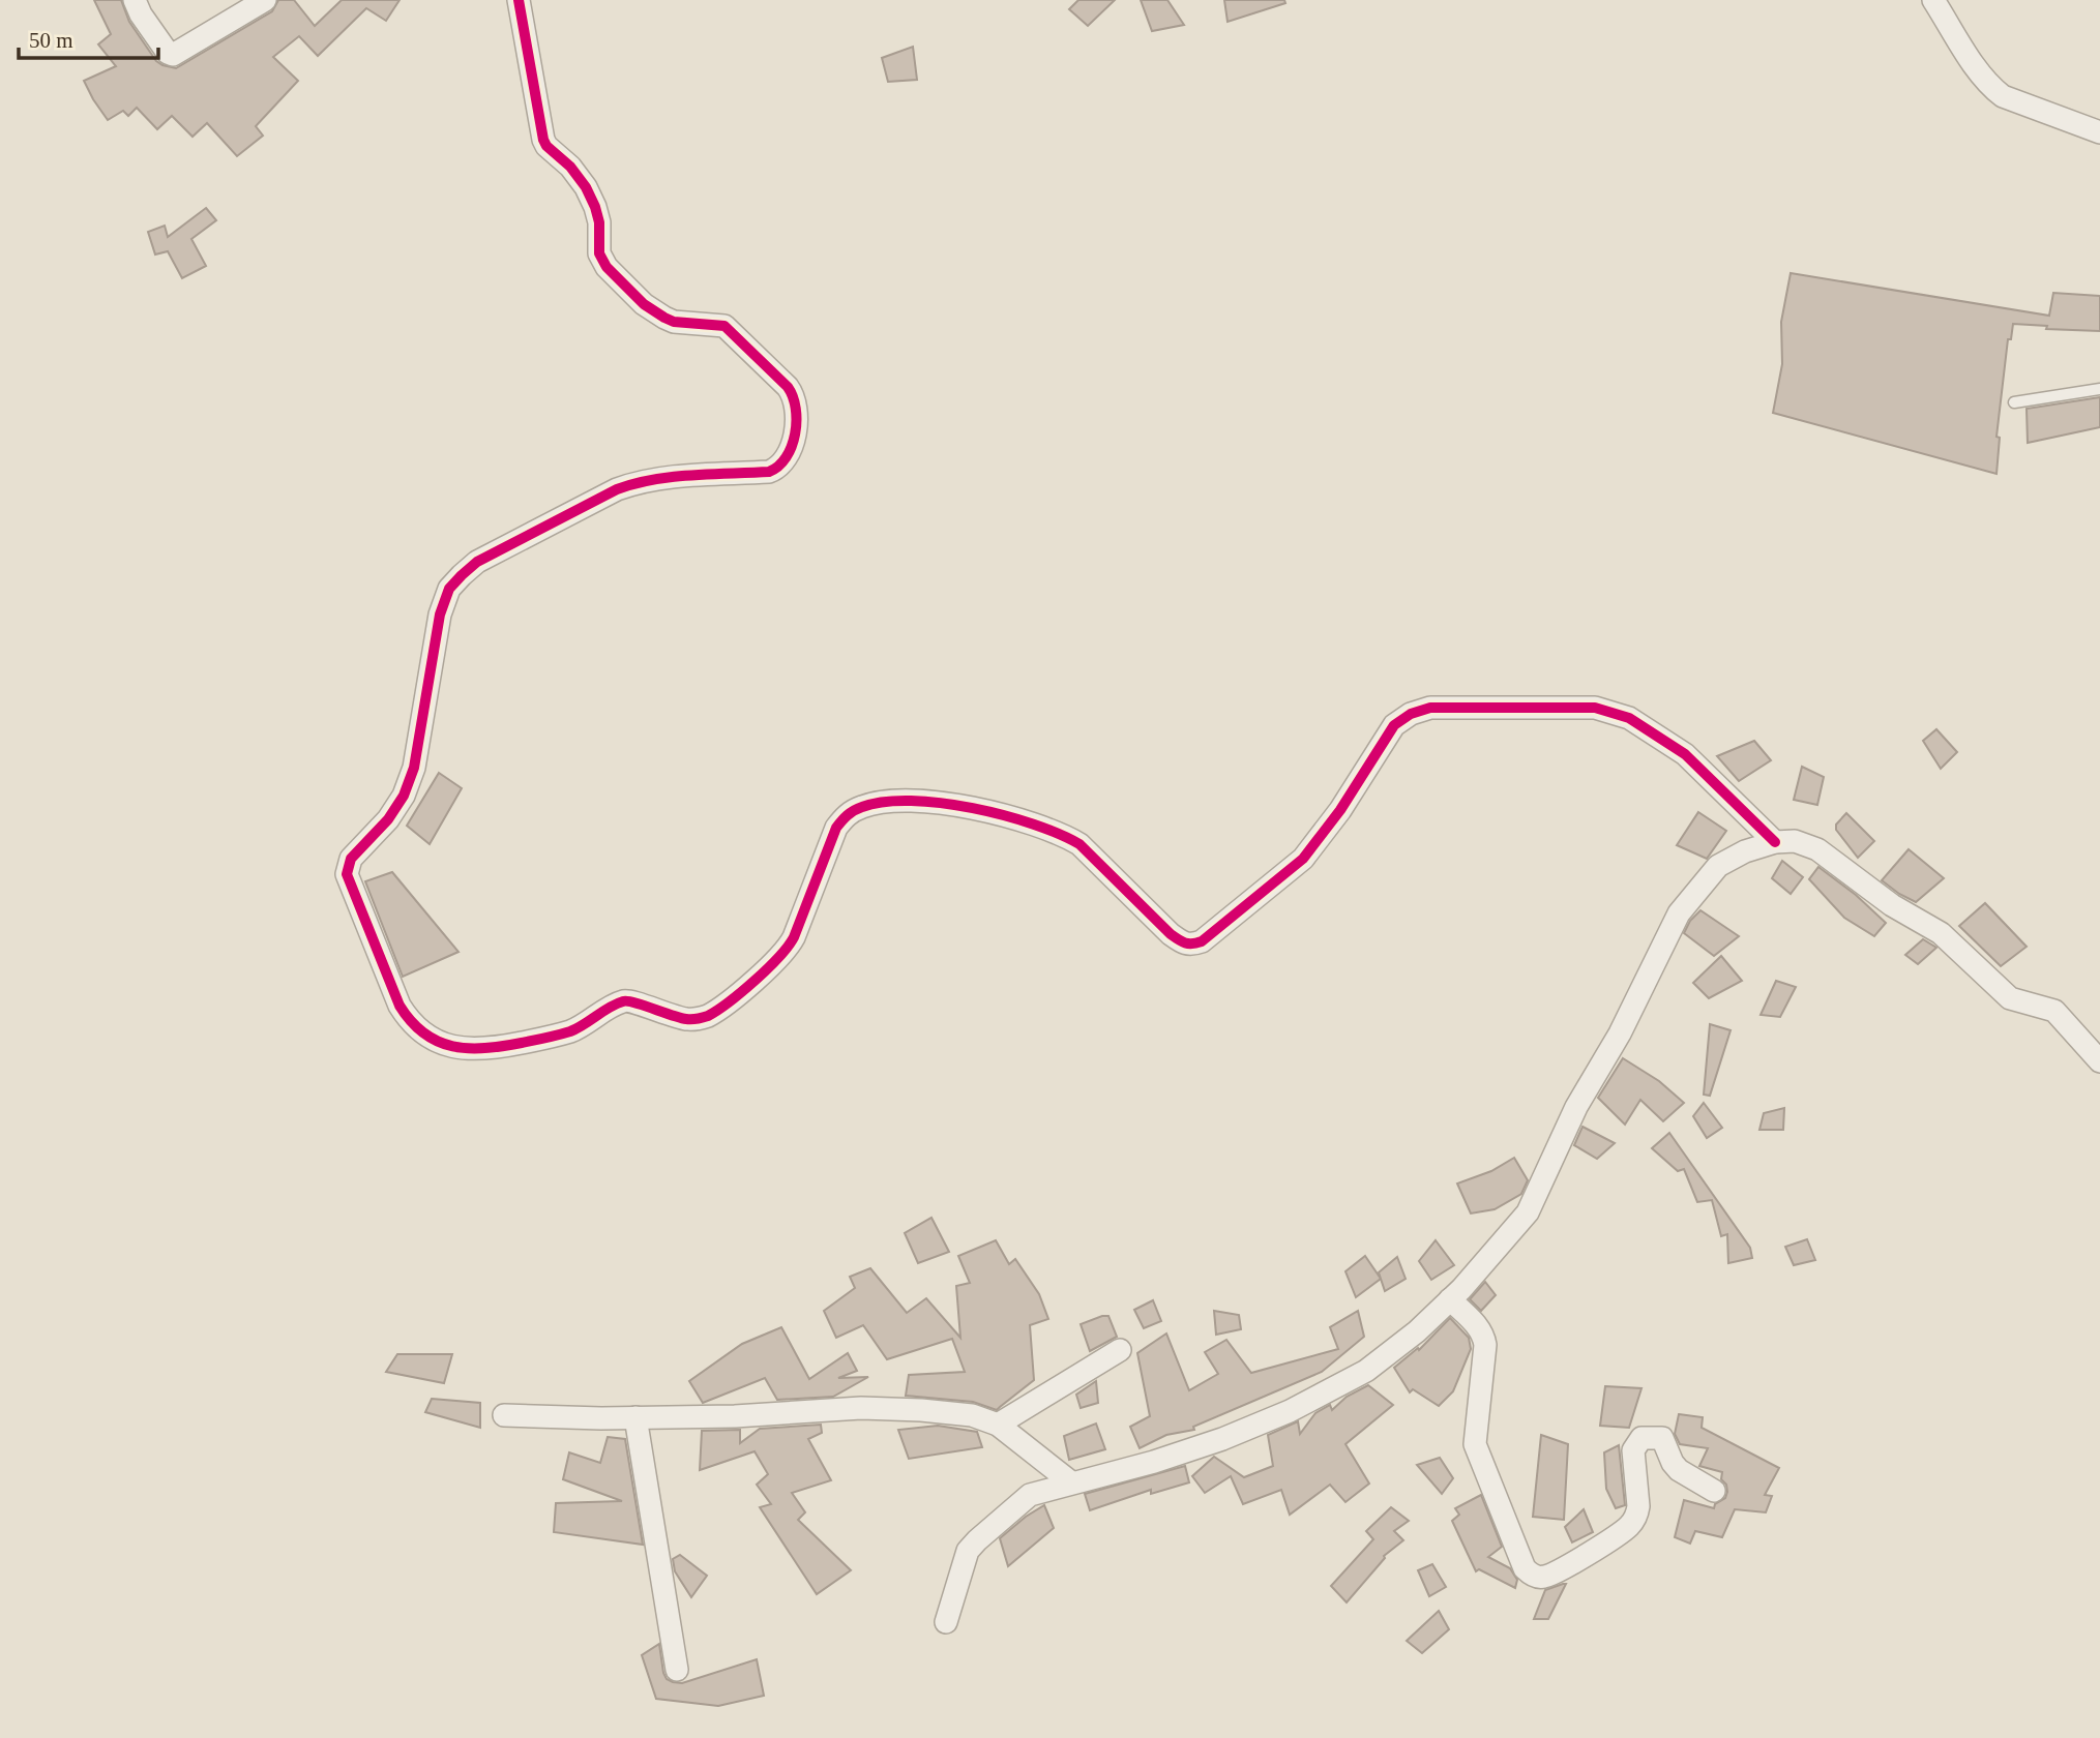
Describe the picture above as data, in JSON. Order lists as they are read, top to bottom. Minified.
{"scale_bar":"50 m"}
